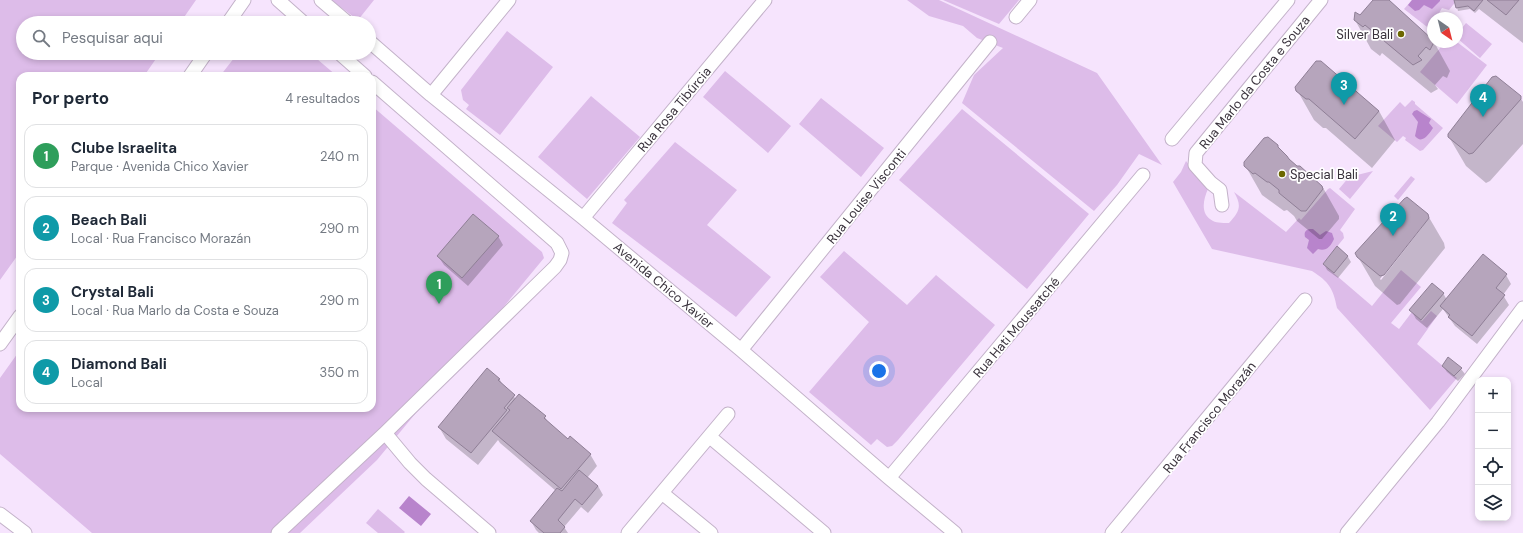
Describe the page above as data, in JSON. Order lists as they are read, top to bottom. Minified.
{"streets":{"street":["Rua Marlo da Costa e Souza","Rua Rosa Tibúrcia","Rua Louise Visconti","Avenida Chico Xavier","Rua Hati Moussatché","Rua Francisco Morazán"]},"crossings":[["Rua Rosa Tibúrcia","Avenida Chico Xavier"],["Rua Louise Visconti","Avenida Chico Xavier"],["Avenida Chico Xavier","Rua Hati Moussatché"]],"places":["Silver Bali","Special Bali"],"north":"bottom right","page":{"search":"Pesquisar aqui","pins":["3","4","2","1"],"heading":["Por perto","4 resultados"],"list":[{"mark":"1","name":"Clube Israelita","note":"Parque · Avenida Chico Xavier","value":"240 m"},{"mark":"2","name":"Beach Bali","note":"Local · Rua Francisco Morazán","value":"290 m"},{"mark":"3","name":"Crystal Bali","note":"Local · Rua Marlo da Costa e Souza","value":"290 m"},{"mark":"4","name":"Diamond Bali","note":"Local","value":"350 m"}],"map_buttons":["+","−"]}}
